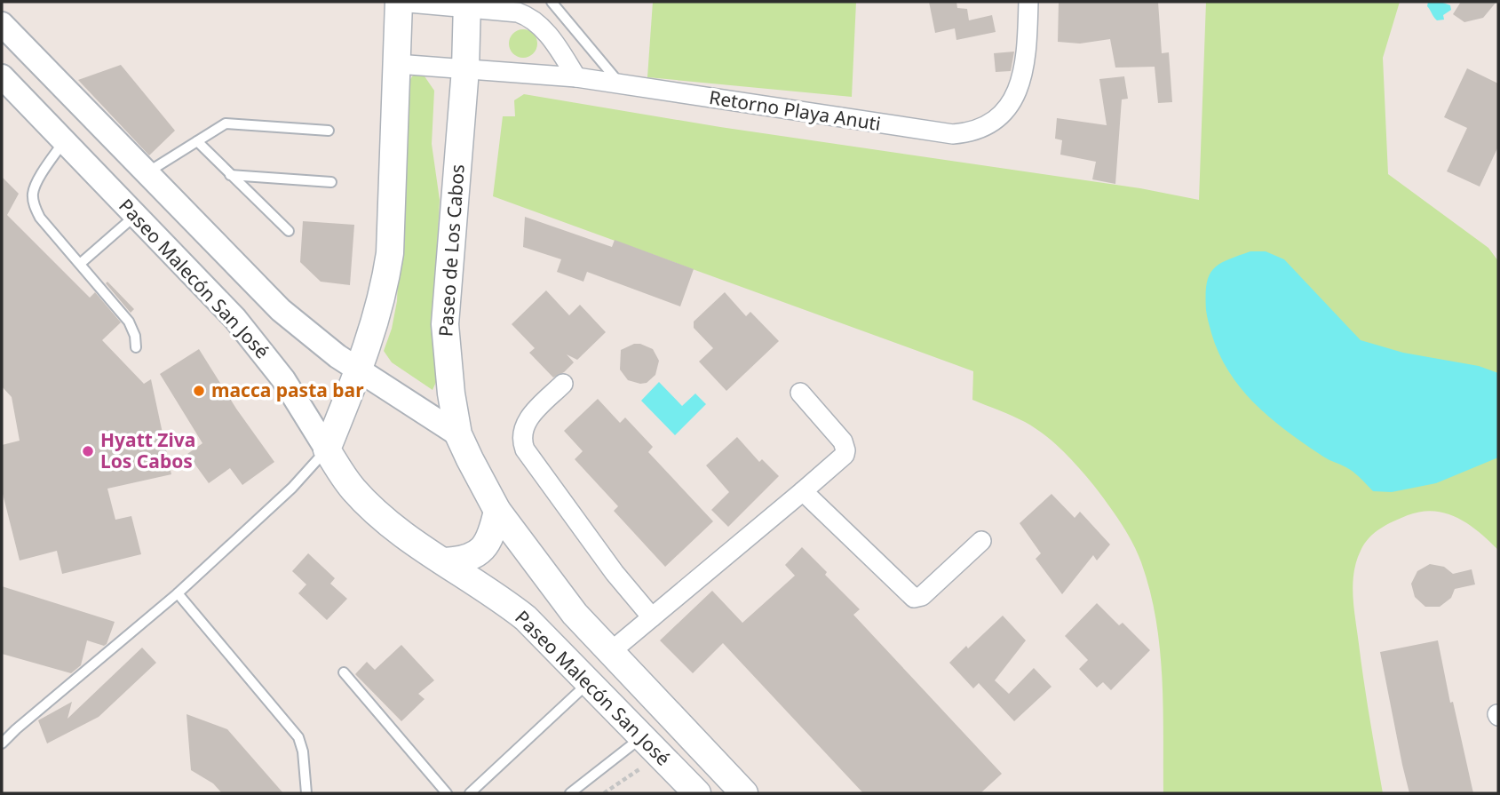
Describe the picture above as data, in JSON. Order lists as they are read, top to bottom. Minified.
{"streets":{"main road":["Paseo de Los Cabos","Paseo Malecón San José"],"street":["Retorno Playa Anuti"]},"crossings":[["Retorno Playa Anuti","Paseo de Los Cabos"],["Paseo de Los Cabos","Paseo Malecón San José"]],"places":["macca pasta bar","Hyatt Ziva Los Cabos"]}
